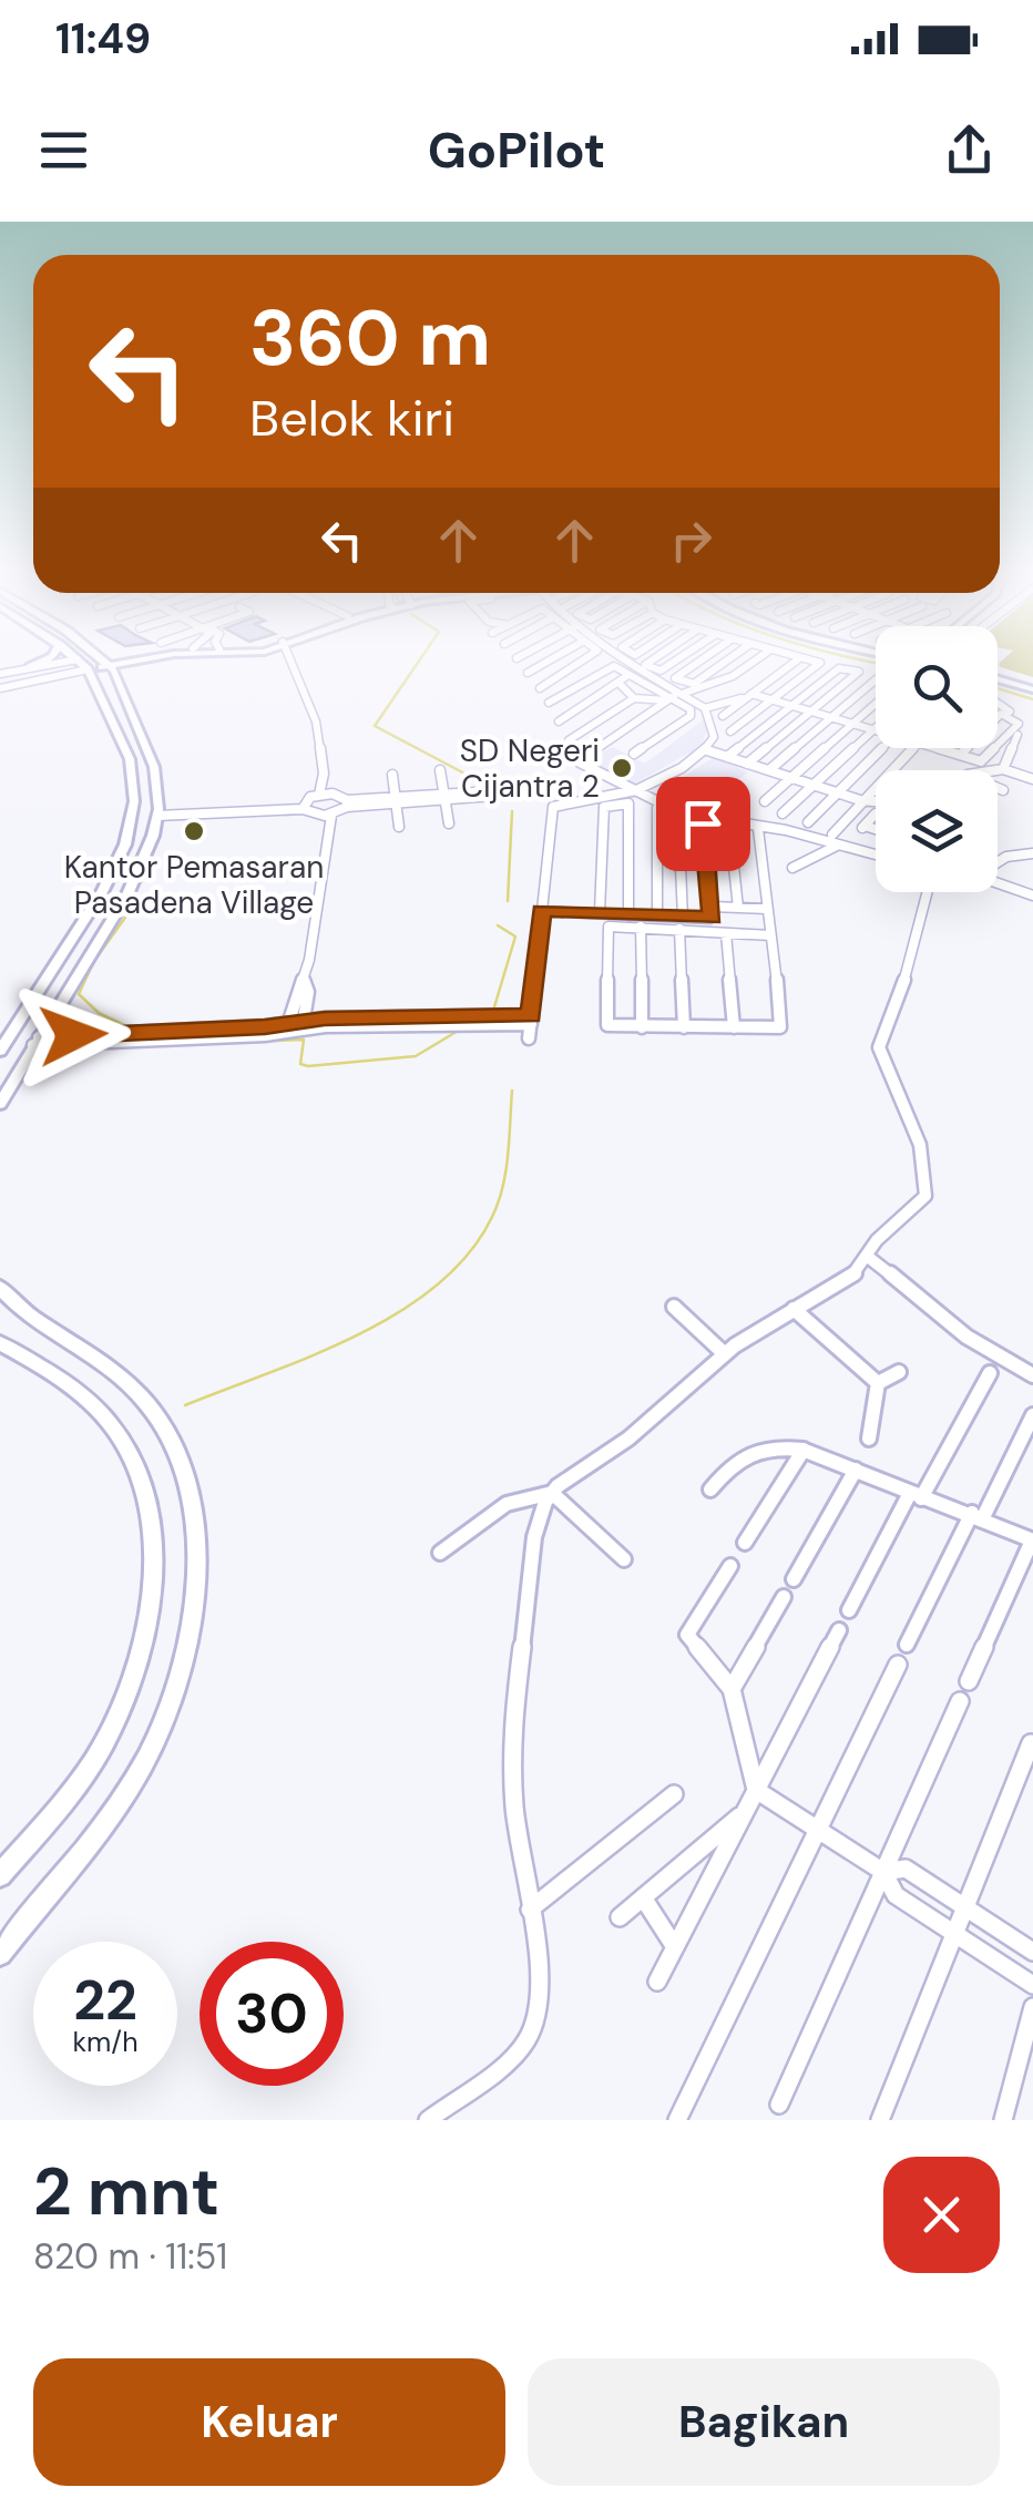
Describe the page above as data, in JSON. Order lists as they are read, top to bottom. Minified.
{"places":["SD Negeri Cijantra 2","Kantor Pemasaran Pasadena Village"],"page":{"status":"11:49","header":"GoPilot","turn":["360 m","Belok kiri"],"speed":"22 km/h","limit":"30","heading":["2 mnt","820 m · 11:51"],"buttons":["Keluar","Bagikan"]}}
